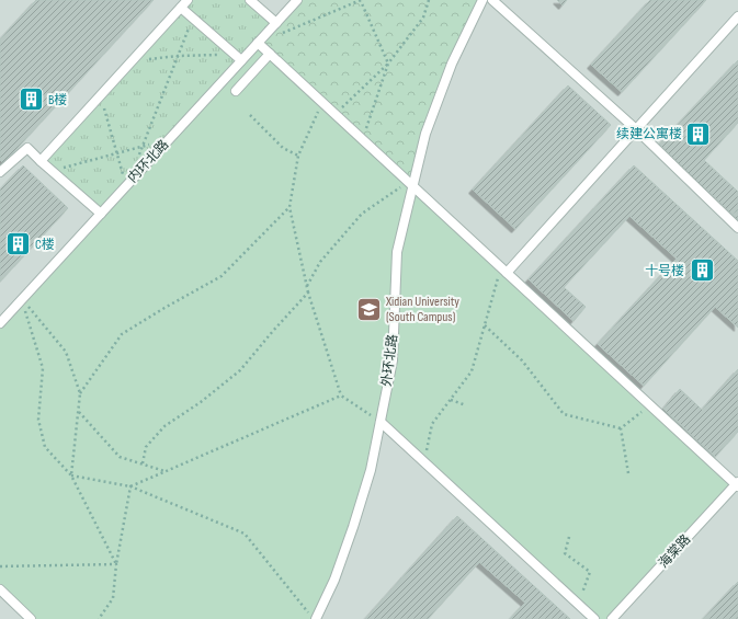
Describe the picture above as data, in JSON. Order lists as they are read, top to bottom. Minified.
{"streets":{"lane":["内环北路","外环北路","海棠路"]},"places":{"building":["B楼","续建公寓楼","C楼","十号楼"],"school or university":["Xidian University (South Campus)"]}}
